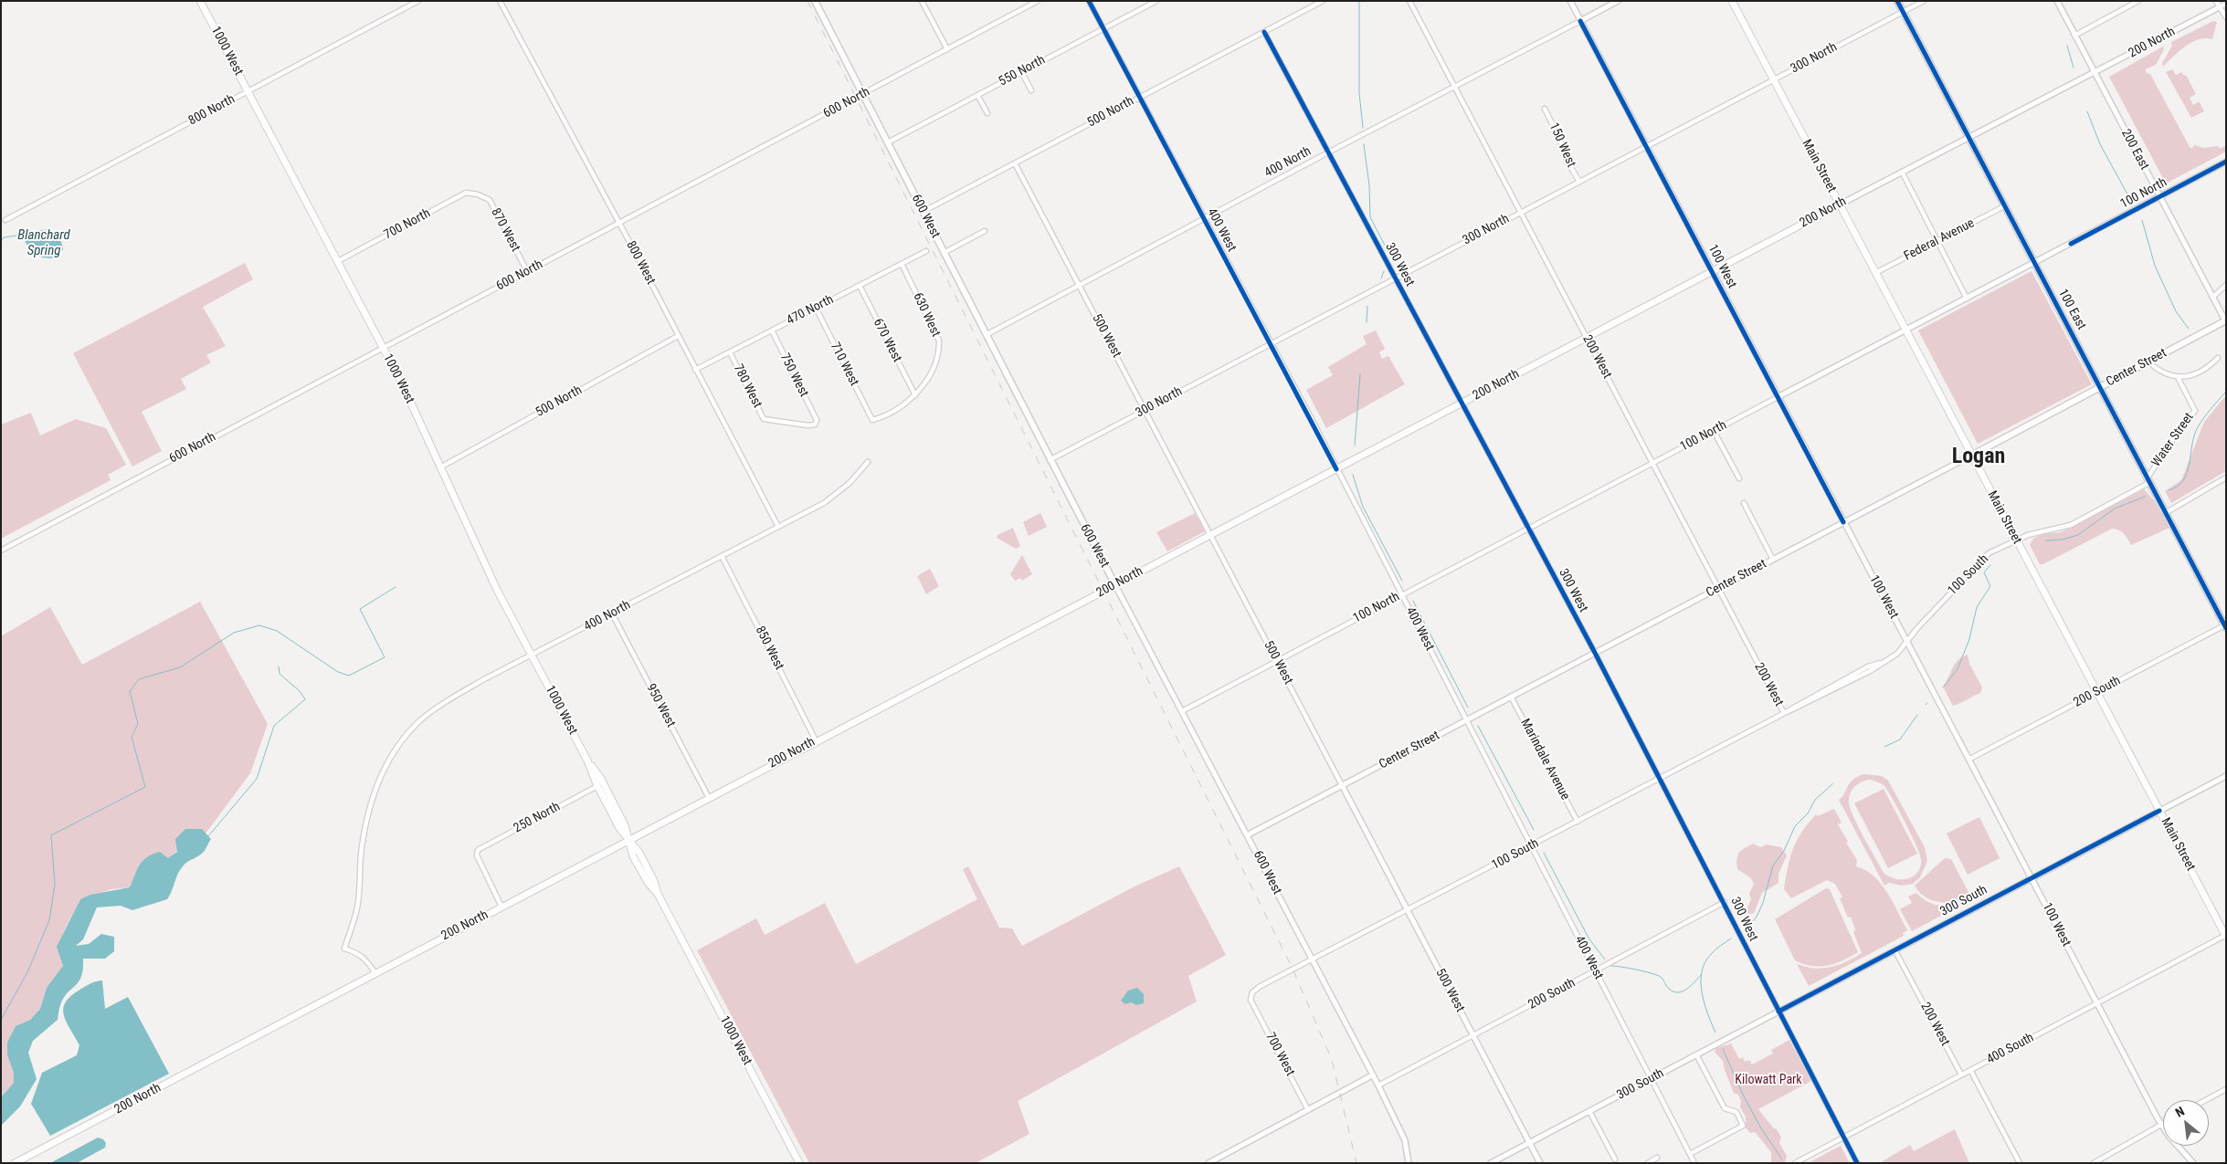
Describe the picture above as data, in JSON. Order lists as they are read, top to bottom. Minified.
{"streets":{"main road":["200 North","1000 West","Main Street","600 West","100 East","Center Street"],"street":["300 North","550 North","600 North","800 North","500 North","150 West","200 East","400 North","100 North","700 North","870 West","400 West","Federal Avenue","800 West","300 West","100 West","470 North","630 West","500 West","670 West","200 West","710 West","750 West","780 West","Water Street","100 South","850 West","200 South","950 West","Marindale Avenue","250 North","300 South","400 South","700 West"]},"crossings":[["200 North","1000 West"],["200 North","200 East"],["200 North","400 North"],["200 North","Main Street"],["200 North","600 West"],["200 North","400 West"],["200 North","300 West"],["200 North","100 West"],["200 North","100 East"],["200 North","500 West"],["200 North","200 West"],["200 North","850 West"],["200 North","950 West"],["200 North","250 North"],["1000 West","600 North"],["1000 West","800 North"],["1000 West","500 North"],["1000 West","400 North"],["1000 West","700 North"],["1000 West","250 North"],["300 North","150 West"],["300 North","Main Street"],["300 North","600 West"],["300 North","400 West"],["300 North","300 West"],["300 North","100 West"],["300 North","100 East"],["300 North","500 West"],["300 North","200 West"],["550 North","600 West"],["550 North","400 West"],["600 North","600 West"],["600 North","870 West"],["600 North","800 West"],["500 North","600 West"],["500 North","400 West"],["500 North","800 West"],["500 North","300 West"],["500 North","500 West"],["200 East","100 North"],["200 East","Center Street"],["400 North","600 West"],["400 North","400 West"],["400 North","800 West"],["400 North","300 West"],["400 North","100 West"],["400 North","500 West"],["400 North","200 West"],["400 North","850 West"],["400 North","950 West"],["Main Street","100 North"],["Main Street","Federal Avenue"],["Main Street","Center Street"],["Main Street","100 South"],["Main Street","200 South"],["Main Street","300 South"],["Main Street","400 South"],["100 North","600 West"],["100 North","400 West"],["100 North","300 West"],["100 North","100 West"],["100 North","100 East"],["100 North","500 West"],["100 North","200 West"],["600 West","Center Street"],["600 West","100 South"],["600 West","200 South"],["700 North","870 West"],["400 West","Center Street"],["400 West","100 South"],["400 West","200 South"],["400 West","300 South"],["Federal Avenue","100 East"],["800 West","470 North"],["300 West","Center Street"],["300 West","100 South"],["300 West","200 South"],["300 West","300 South"],["300 West","400 South"],["100 West","Center Street"],["100 West","100 South"],["100 West","200 South"],["100 West","300 South"],["100 West","400 South"],["100 East","Center Street"],["100 East","Water Street"],["100 East","100 South"],["100 East","200 South"],["470 North","630 West"],["470 North","670 West"],["470 North","710 West"],["470 North","750 West"],["470 North","780 West"],["630 West","670 West"],["630 West","710 West"],["500 West","Center Street"],["500 West","100 South"],["500 West","200 South"],["500 West","300 South"],["200 West","Center Street"],["200 West","100 South"],["200 West","300 South"],["200 West","400 South"],["Center Street","Marindale Avenue"],["750 West","780 West"],["Water Street","100 South"],["100 South","Marindale Avenue"],["100 South","700 West"]],"districts":["Logan"],"water":["Blanchard Spring"],"parks":["Kilowatt Park"],"north":"top left"}
